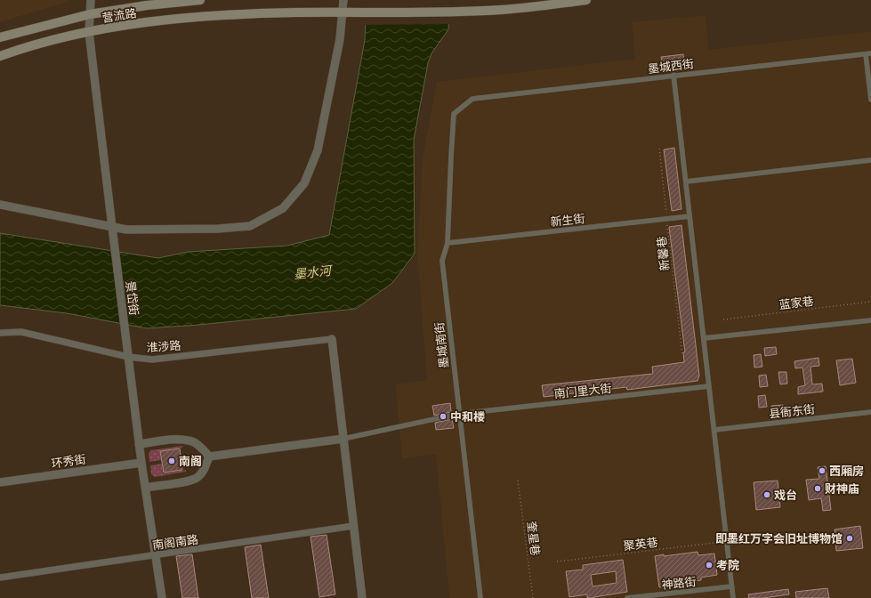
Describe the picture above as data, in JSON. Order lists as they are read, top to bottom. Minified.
{"streets":{"main road":["营流路"],"street":["墨城西街","新生街","景岱街","墨城南街","淮涉路","南门里大街","县衙东街","环秀街","南阁南路","神路街"],"path":["新馨巷","蓝家巷","奎星巷","聚英巷"]},"crossings":[["营流路","景岱街"],["墨城西街","墨城南街"],["新生街","新馨巷"],["新生街","墨城南街"],["景岱街","淮涉路"],["景岱街","环秀街"],["景岱街","南阁南路"],["墨城南街","南门里大街"]],"water":["墨水河"],"places":["中和楼","南阁","西厢房","财神庙","戏台","即墨红万字会旧址博物馆","考院"]}
